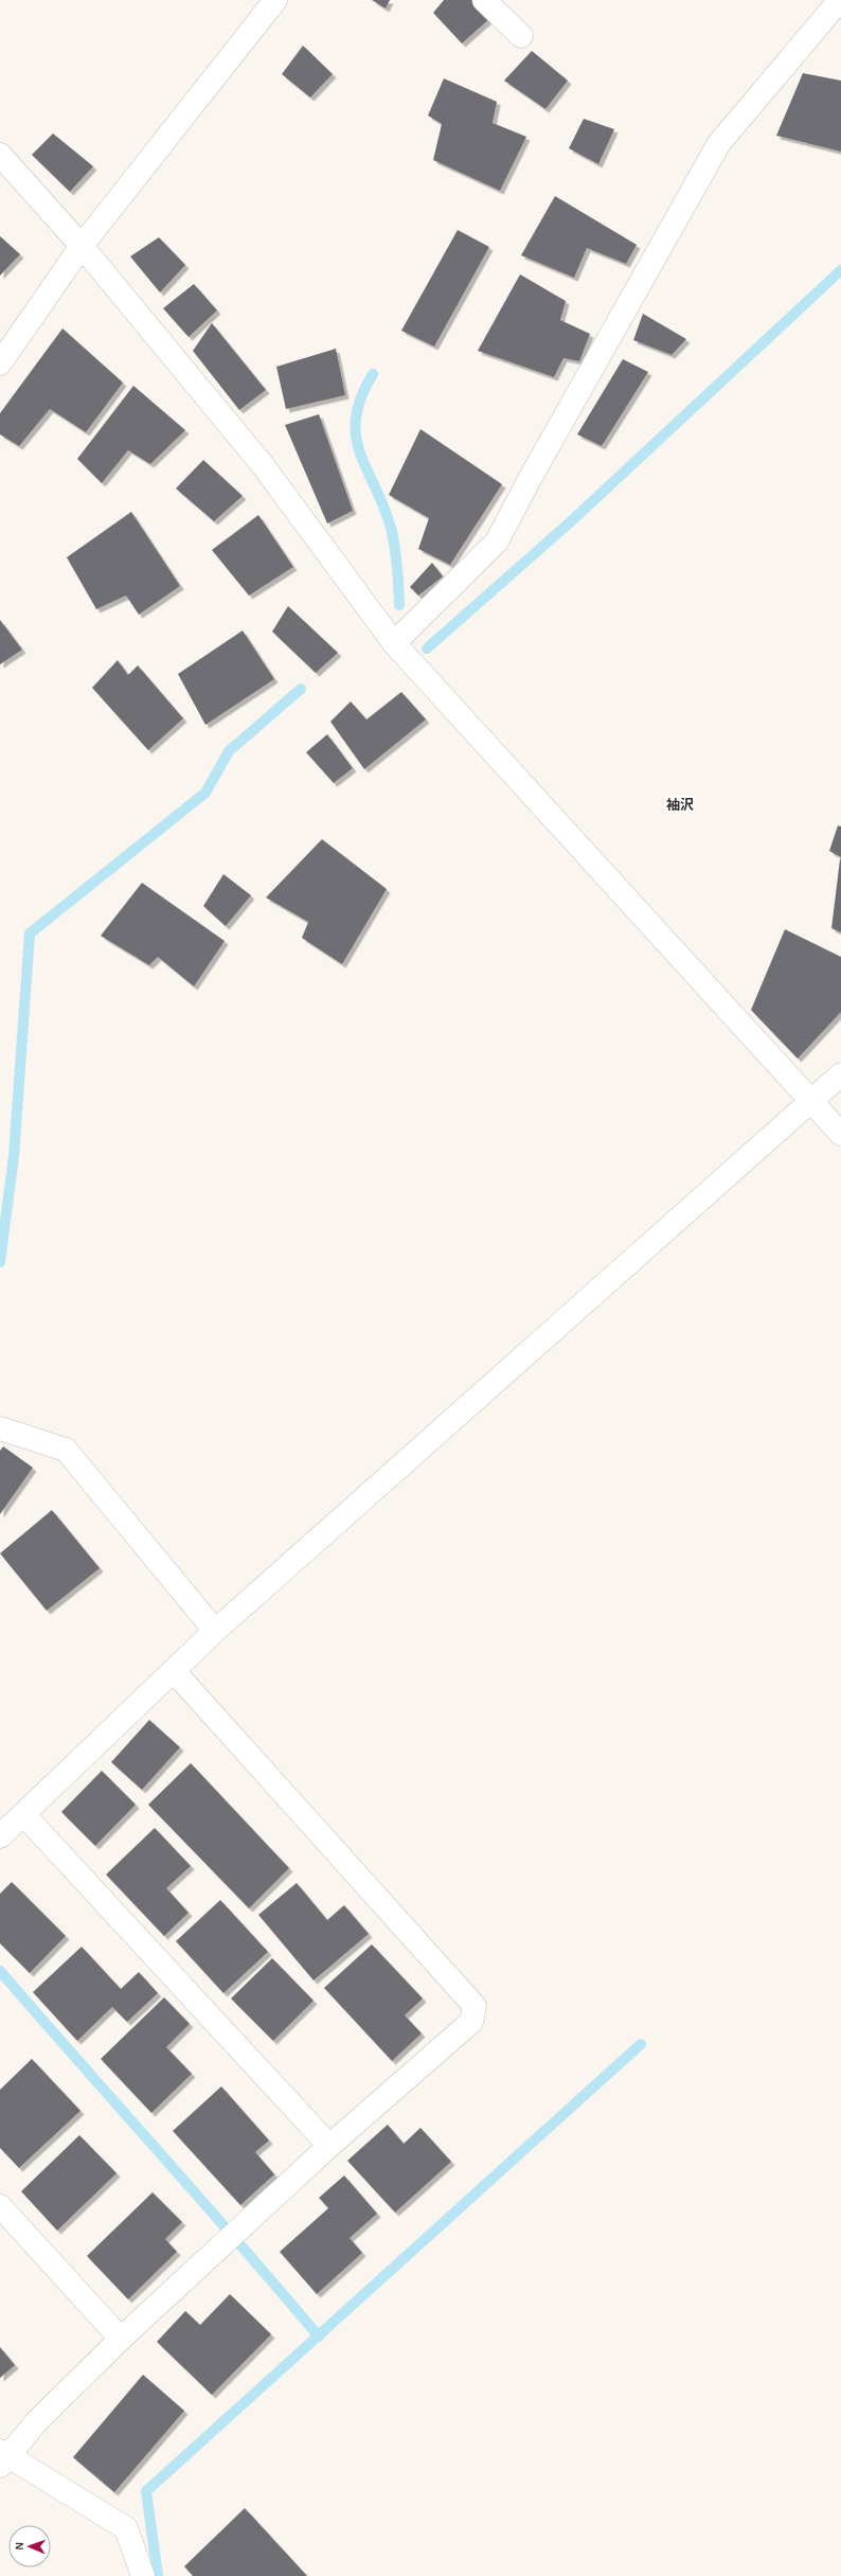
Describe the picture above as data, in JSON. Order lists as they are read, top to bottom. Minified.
{"districts":["袖沢"],"north":"left"}
